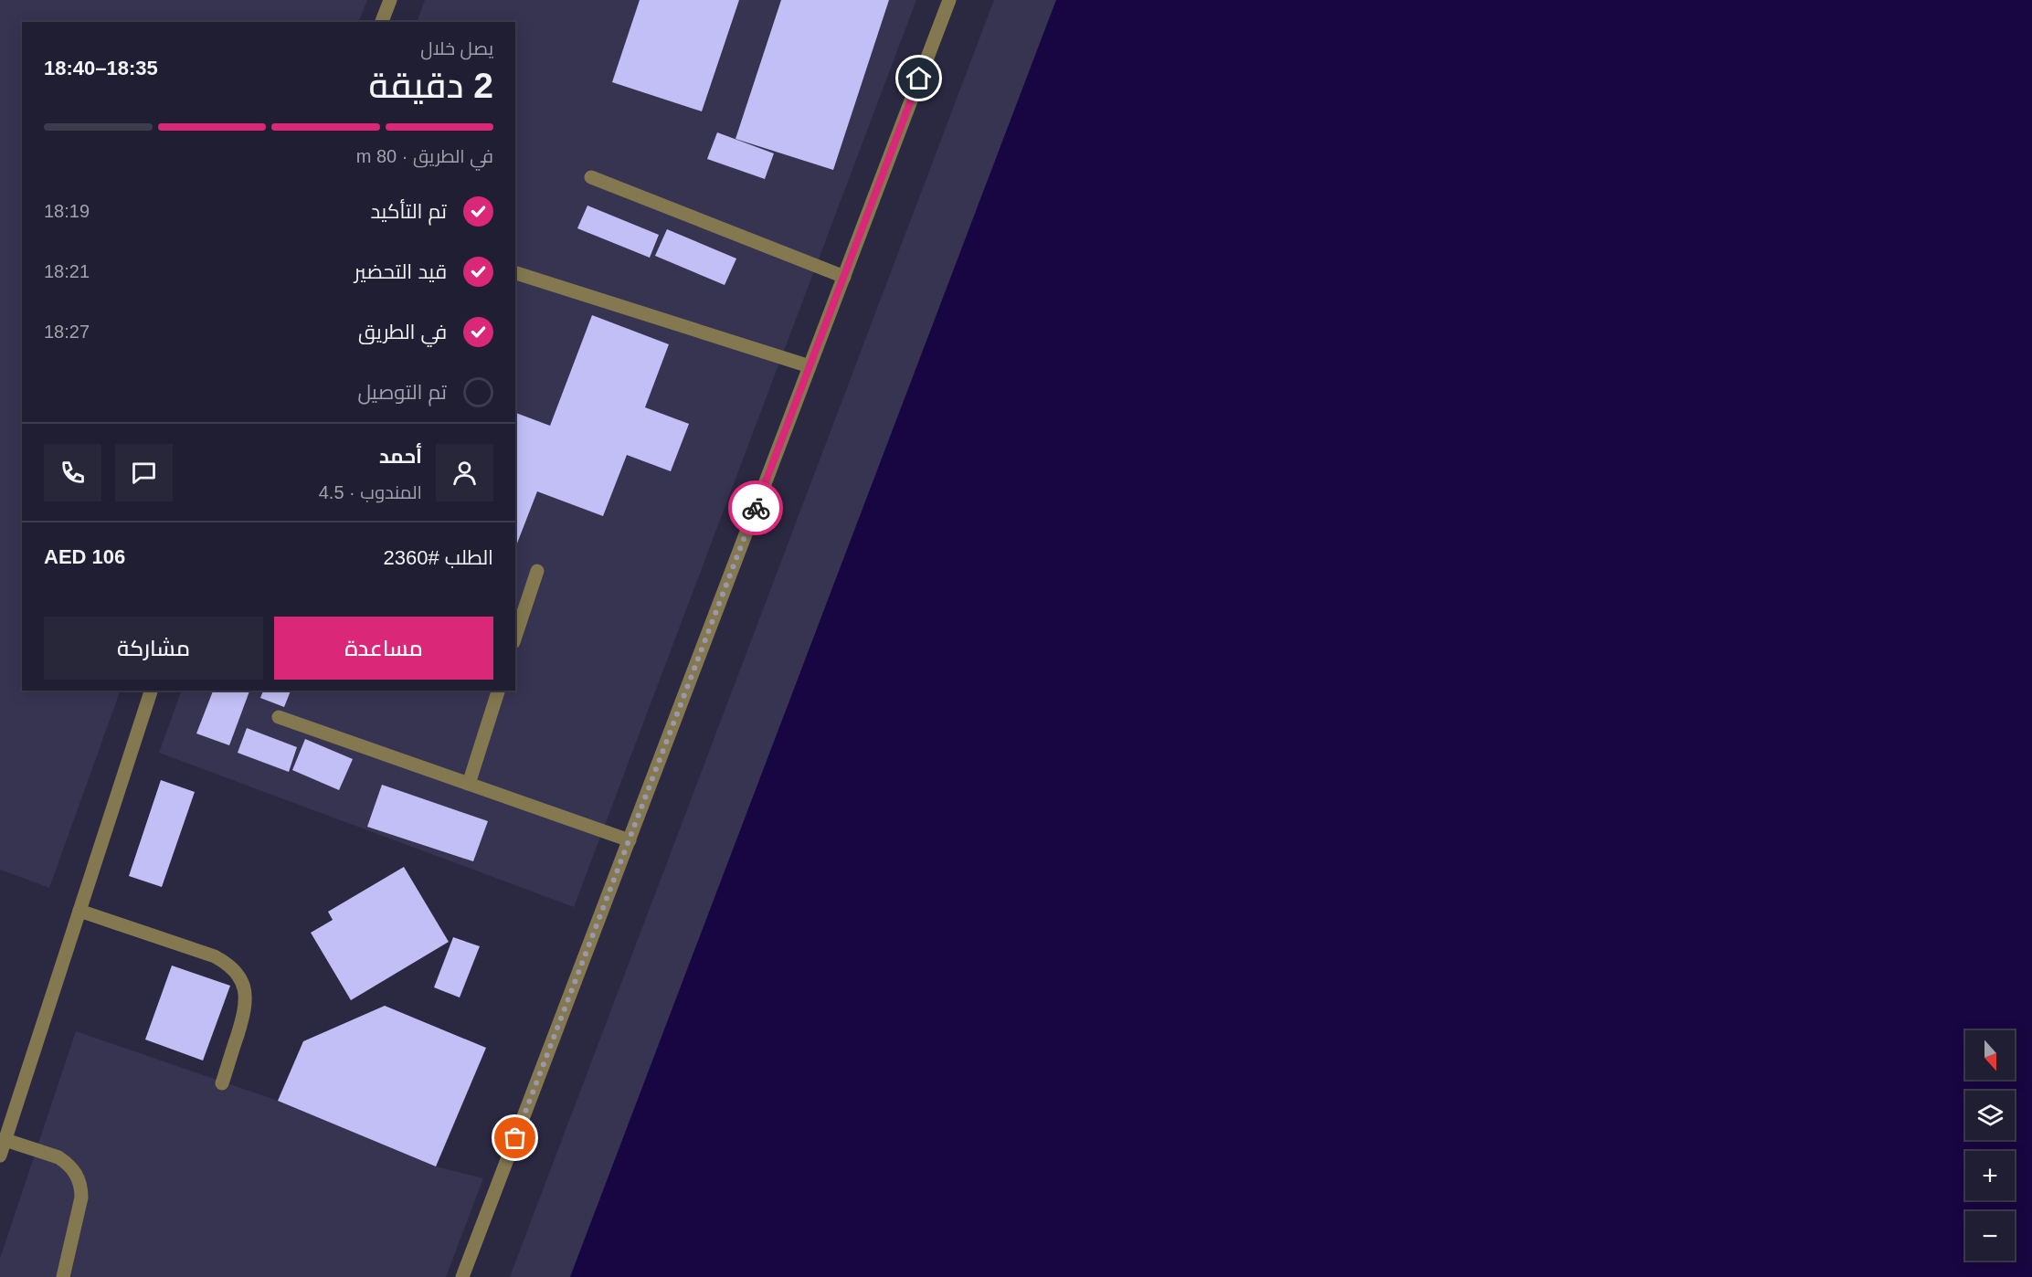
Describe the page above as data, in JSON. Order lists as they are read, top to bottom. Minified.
{"north":"bottom","page":{"heading":["2 دقيقة","يصل خلال","18:35–18:40"],"panel":["أحمد","المندوب · 4.5","الطلب #2360","AED 106"],"bar":"في الطريق · 80 m","list":[["تم التأكيد","18:19"],["قيد التحضير","18:21"],["في الطريق","18:27"],"تم التوصيل"],"buttons":["مساعدة","مشاركة"],"map_buttons":["+","−"]}}
